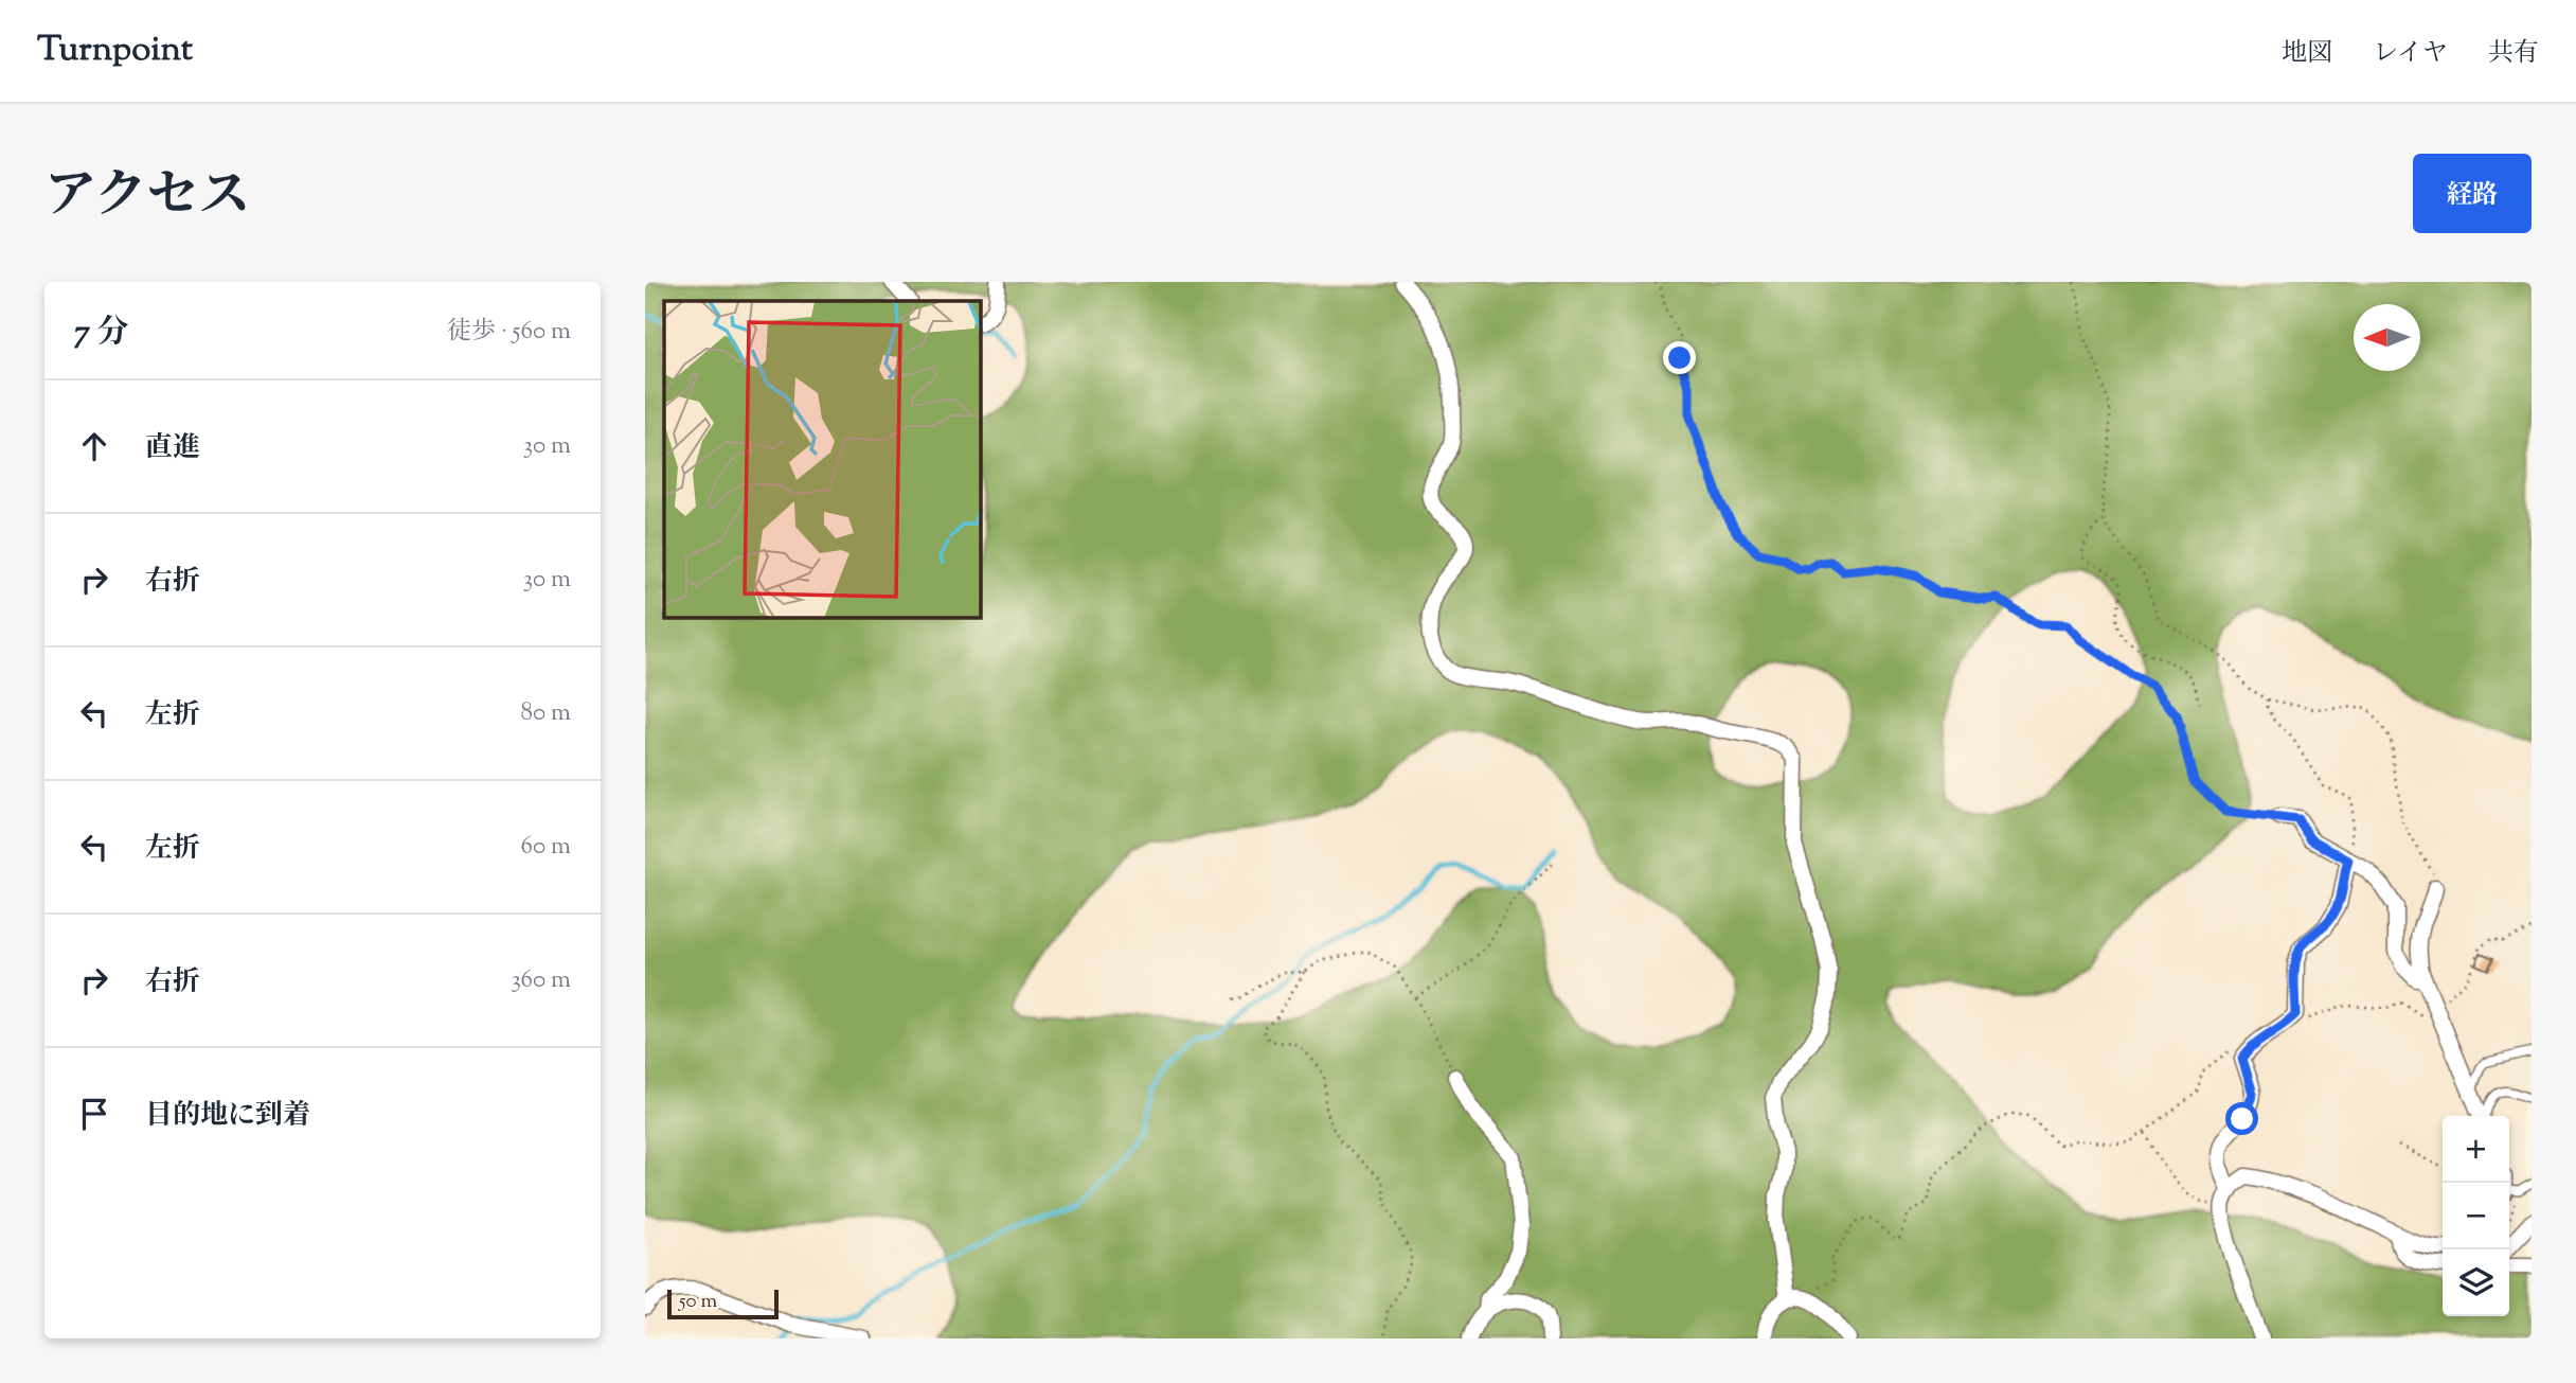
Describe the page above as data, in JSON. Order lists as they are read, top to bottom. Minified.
{"scale_bar":"50 m","north":"left","page":{"header":"Turnpoint","nav":["地図","レイヤ","共有"],"title":"アクセス","buttons":"経路","heading":["7 分","徒歩 · 560 m"],"list":[["直進","30 m"],["右折","30 m"],["左折","80 m"],["左折","60 m"],["右折","360 m"],"目的地に到着"],"map_buttons":["+","−"],"scale":"50 m"}}
